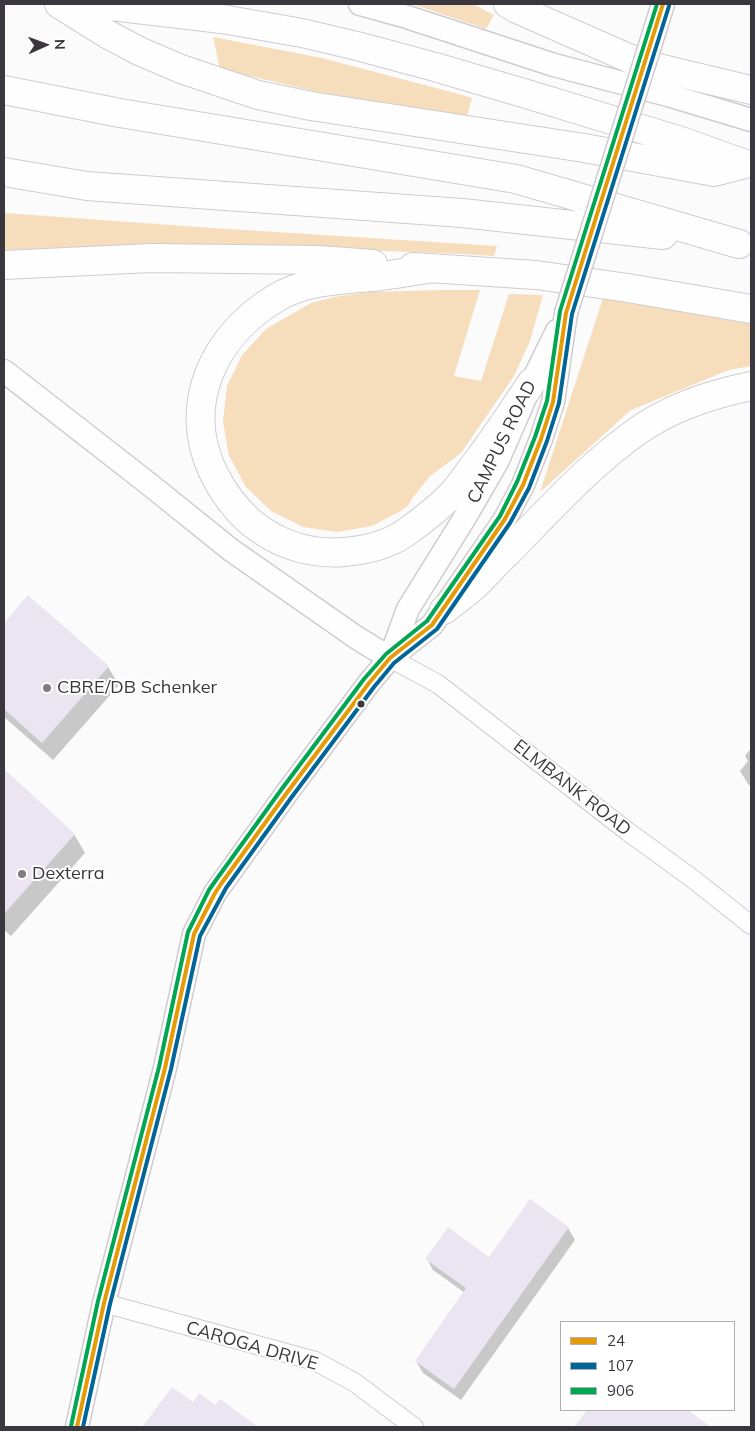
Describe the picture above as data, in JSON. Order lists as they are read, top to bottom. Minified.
{"streets":{"street":["CAMPUS ROAD","ELMBANK ROAD","CAROGA DRIVE"]},"crossings":[["CAMPUS ROAD","ELMBANK ROAD"],["CAMPUS ROAD","CAROGA DRIVE"]],"places":["CBRE/DB Schenker","Dexterra"],"lines":["transit line 24","transit line 906","transit line 107"],"legend":["24","107","906"],"north":"right"}
